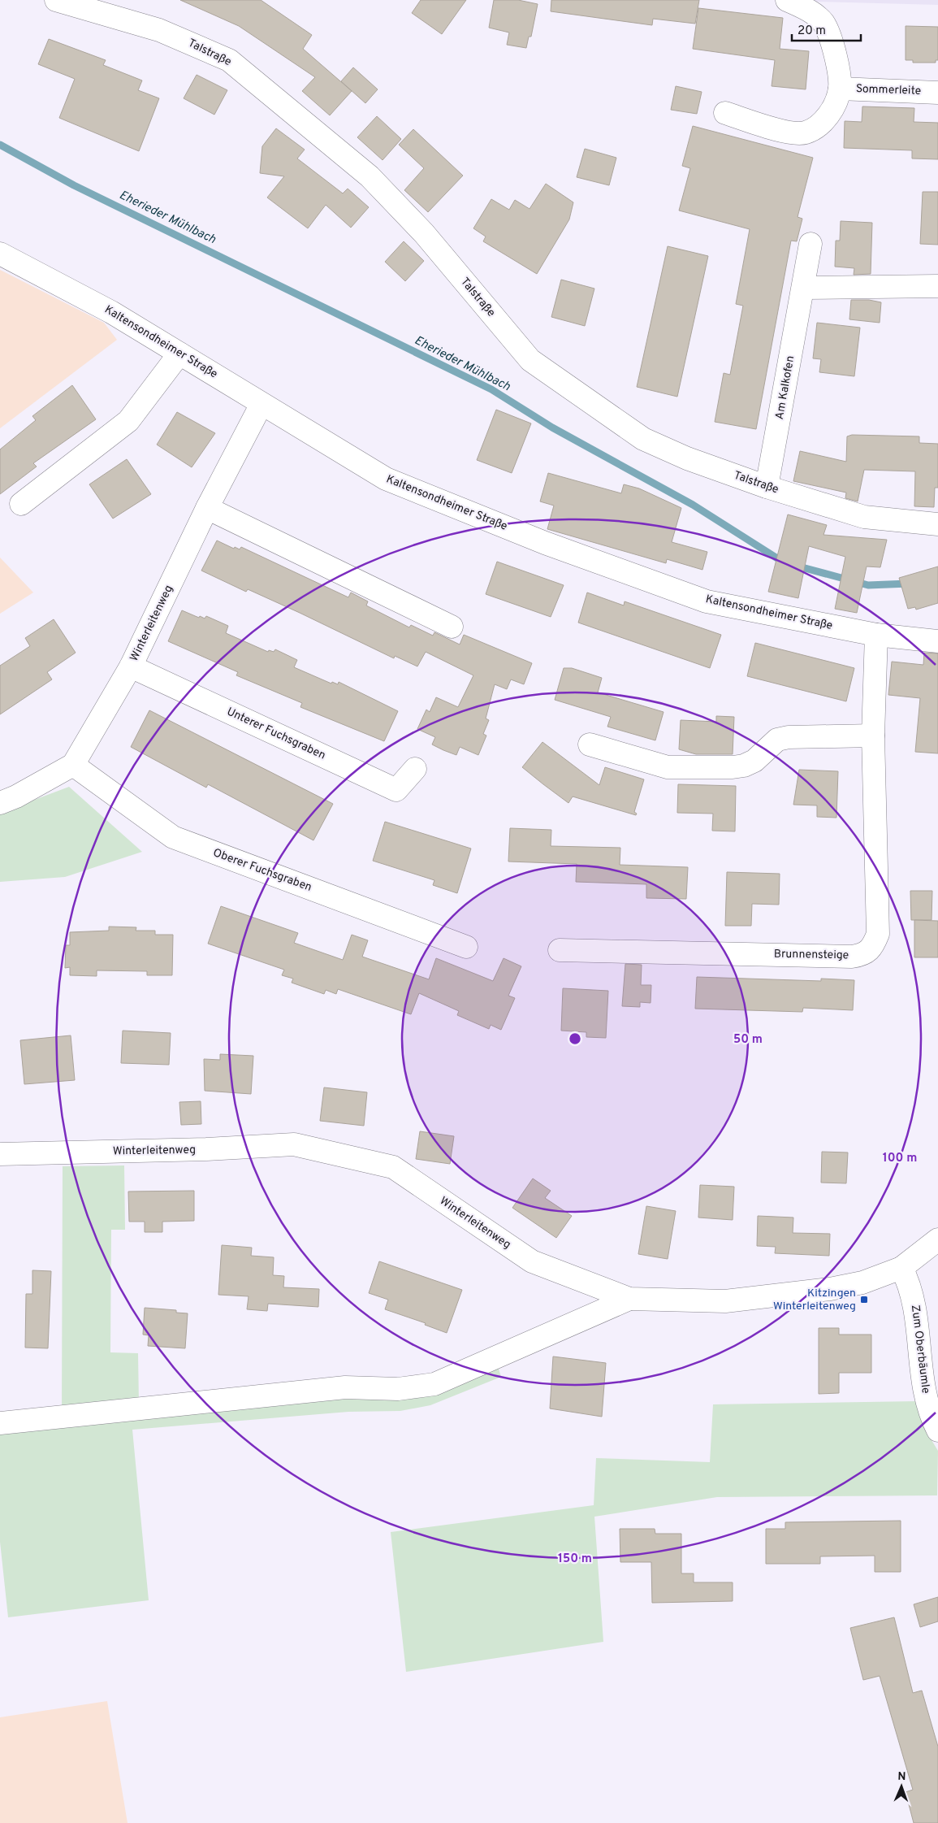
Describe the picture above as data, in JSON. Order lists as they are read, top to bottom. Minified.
{"streets":{"street":["Talstraße","Sommerleite","Kaltensondheimer Straße","Am Kalkofen","Winterleitenweg","Unterer Fuchsgraben","Oberer Fuchsgraben","Brunnensteige","Zum Oberbäumle"]},"crossings":[["Talstraße","Am Kalkofen"],["Kaltensondheimer Straße","Winterleitenweg"],["Kaltensondheimer Straße","Brunnensteige"],["Winterleitenweg","Unterer Fuchsgraben"],["Winterleitenweg","Oberer Fuchsgraben"],["Winterleitenweg","Zum Oberbäumle"]],"water":["Eherieder Mühlbach"],"places":{"transit":["Kitzingen Winterleitenweg"]},"scale_bar":"20 m","north":"top","rings":["50 m","100 m","150 m"]}
